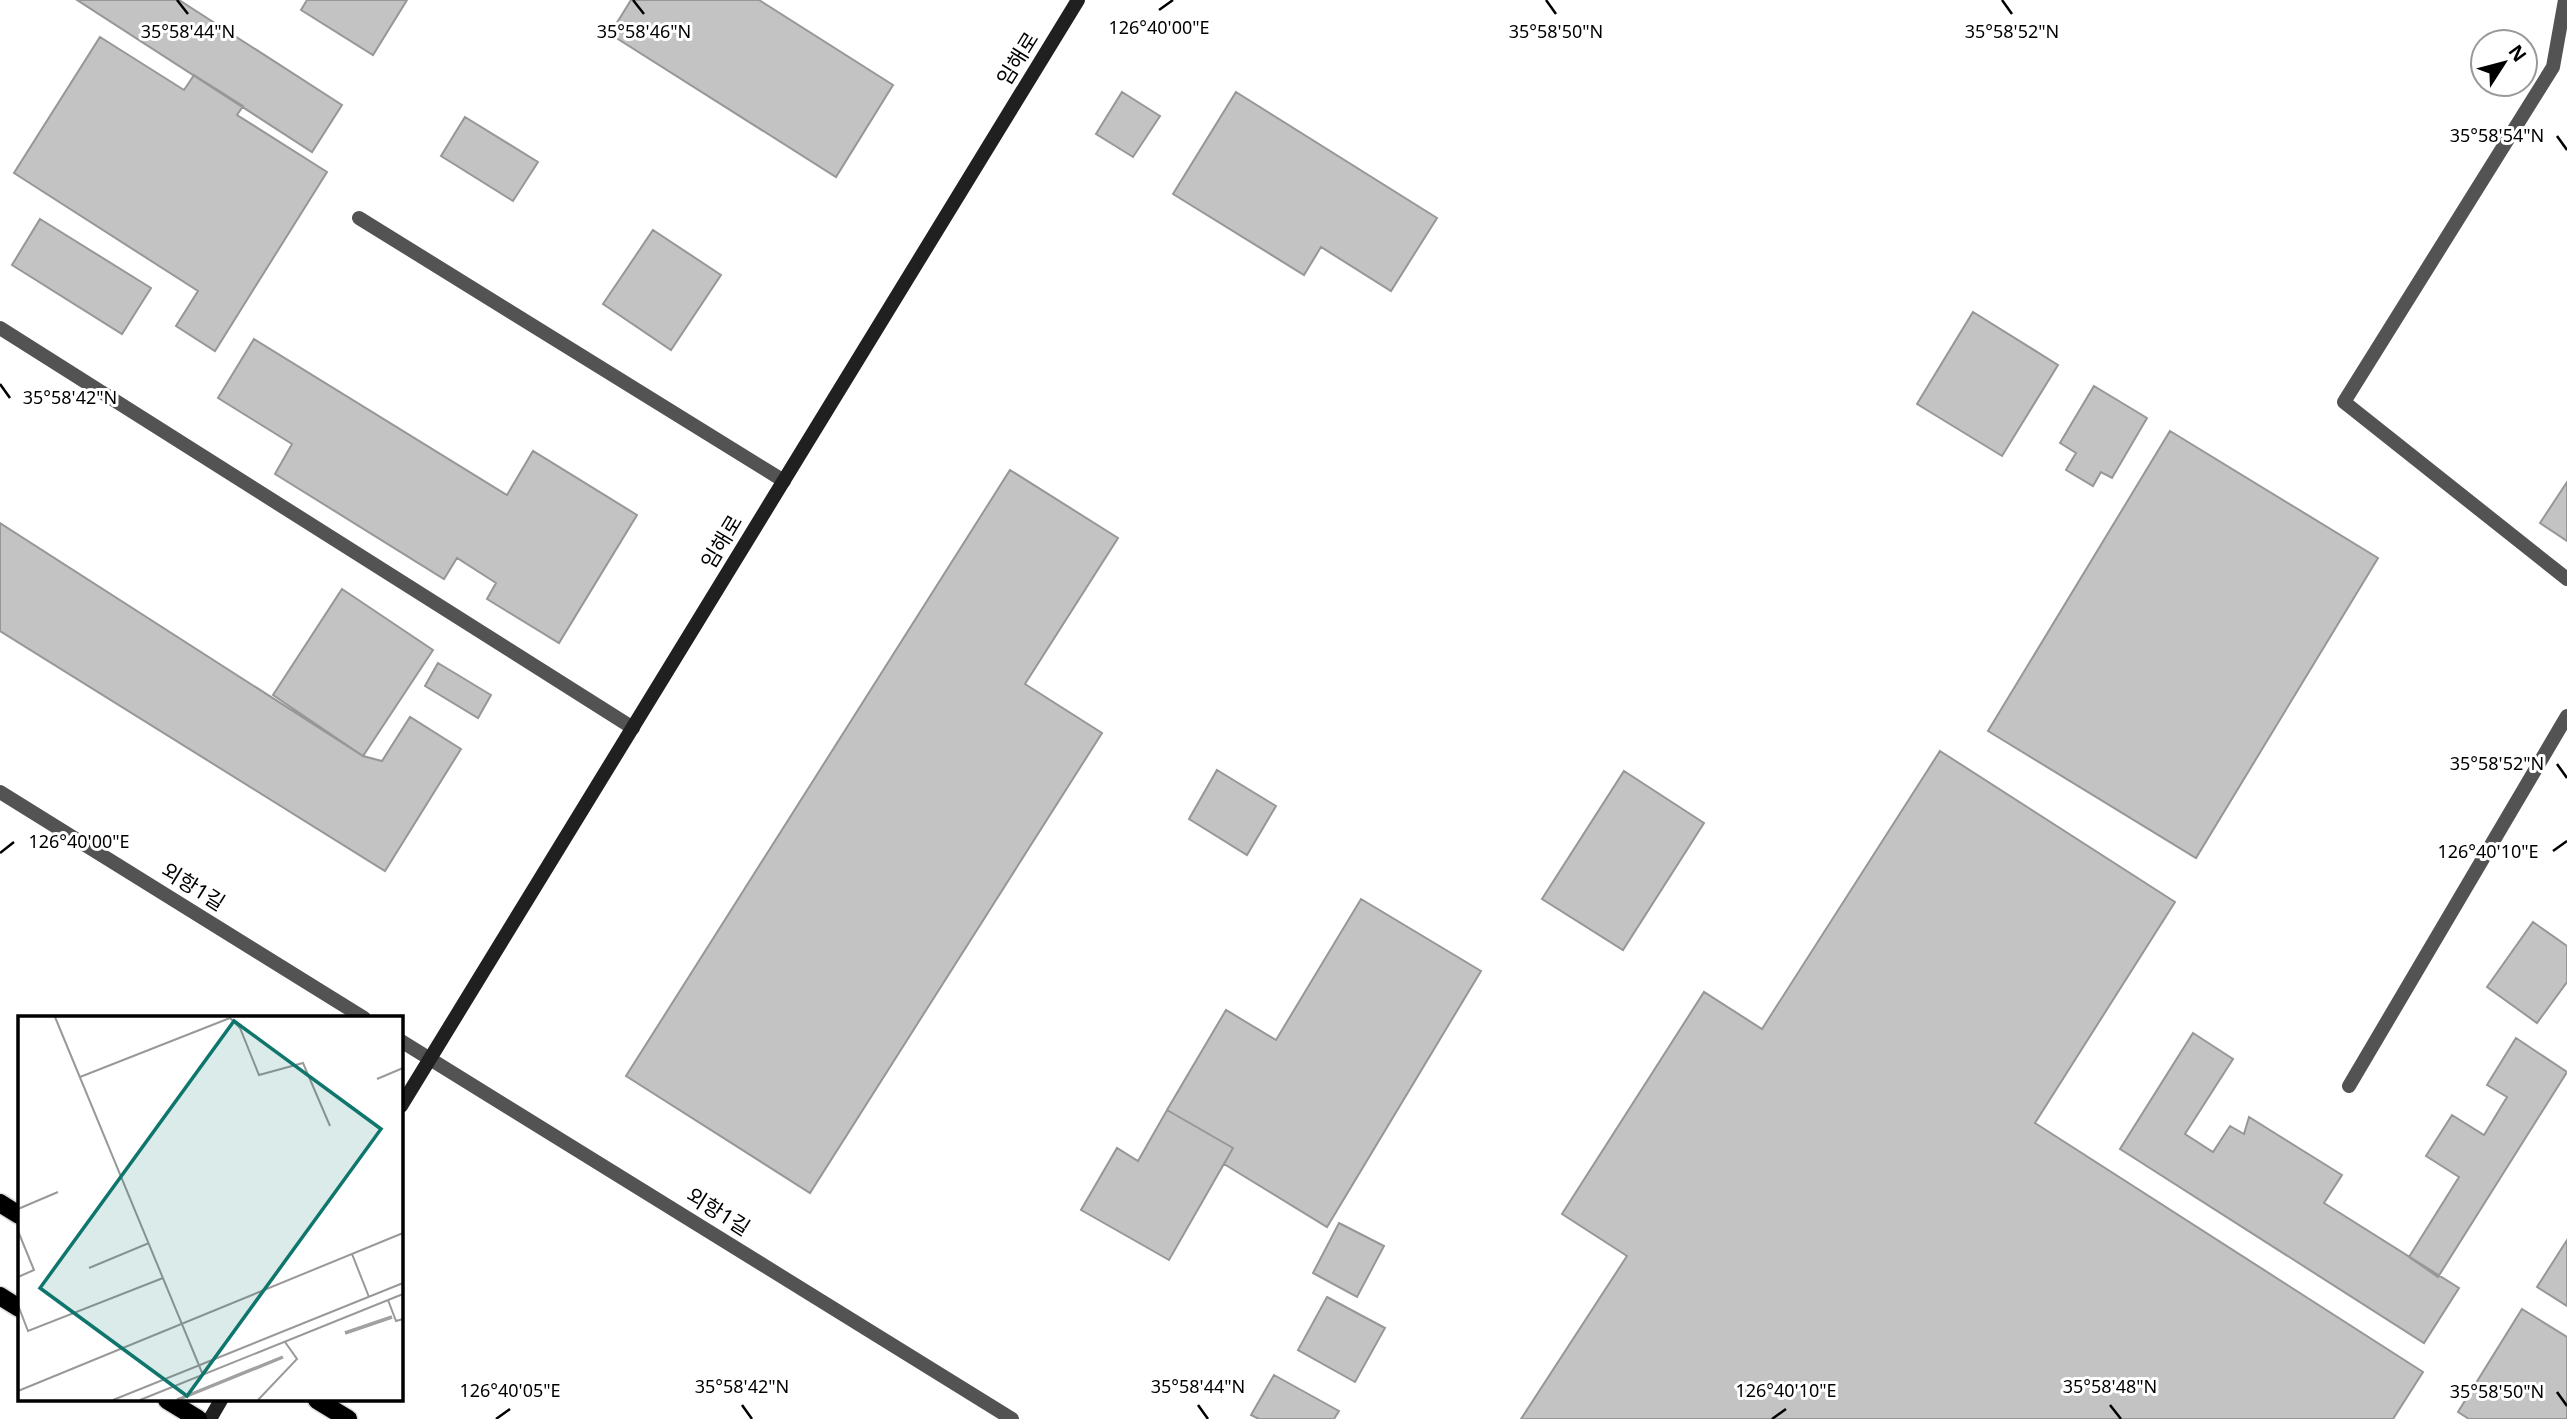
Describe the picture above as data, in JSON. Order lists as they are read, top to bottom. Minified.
{"streets":{"street":["임해로"],"lane":["외항1길"]},"crossings":[["임해로","외항1길"]],"north":"top right","coordinates":["126°40'00\"E","35°58'44\"N","35°58'46\"N","35°58'50\"N","35°58'52\"N","35°58'54\"N","35°58'42\"N","126°40'10\"E","35°58'48\"N","126°40'05\"E"]}
